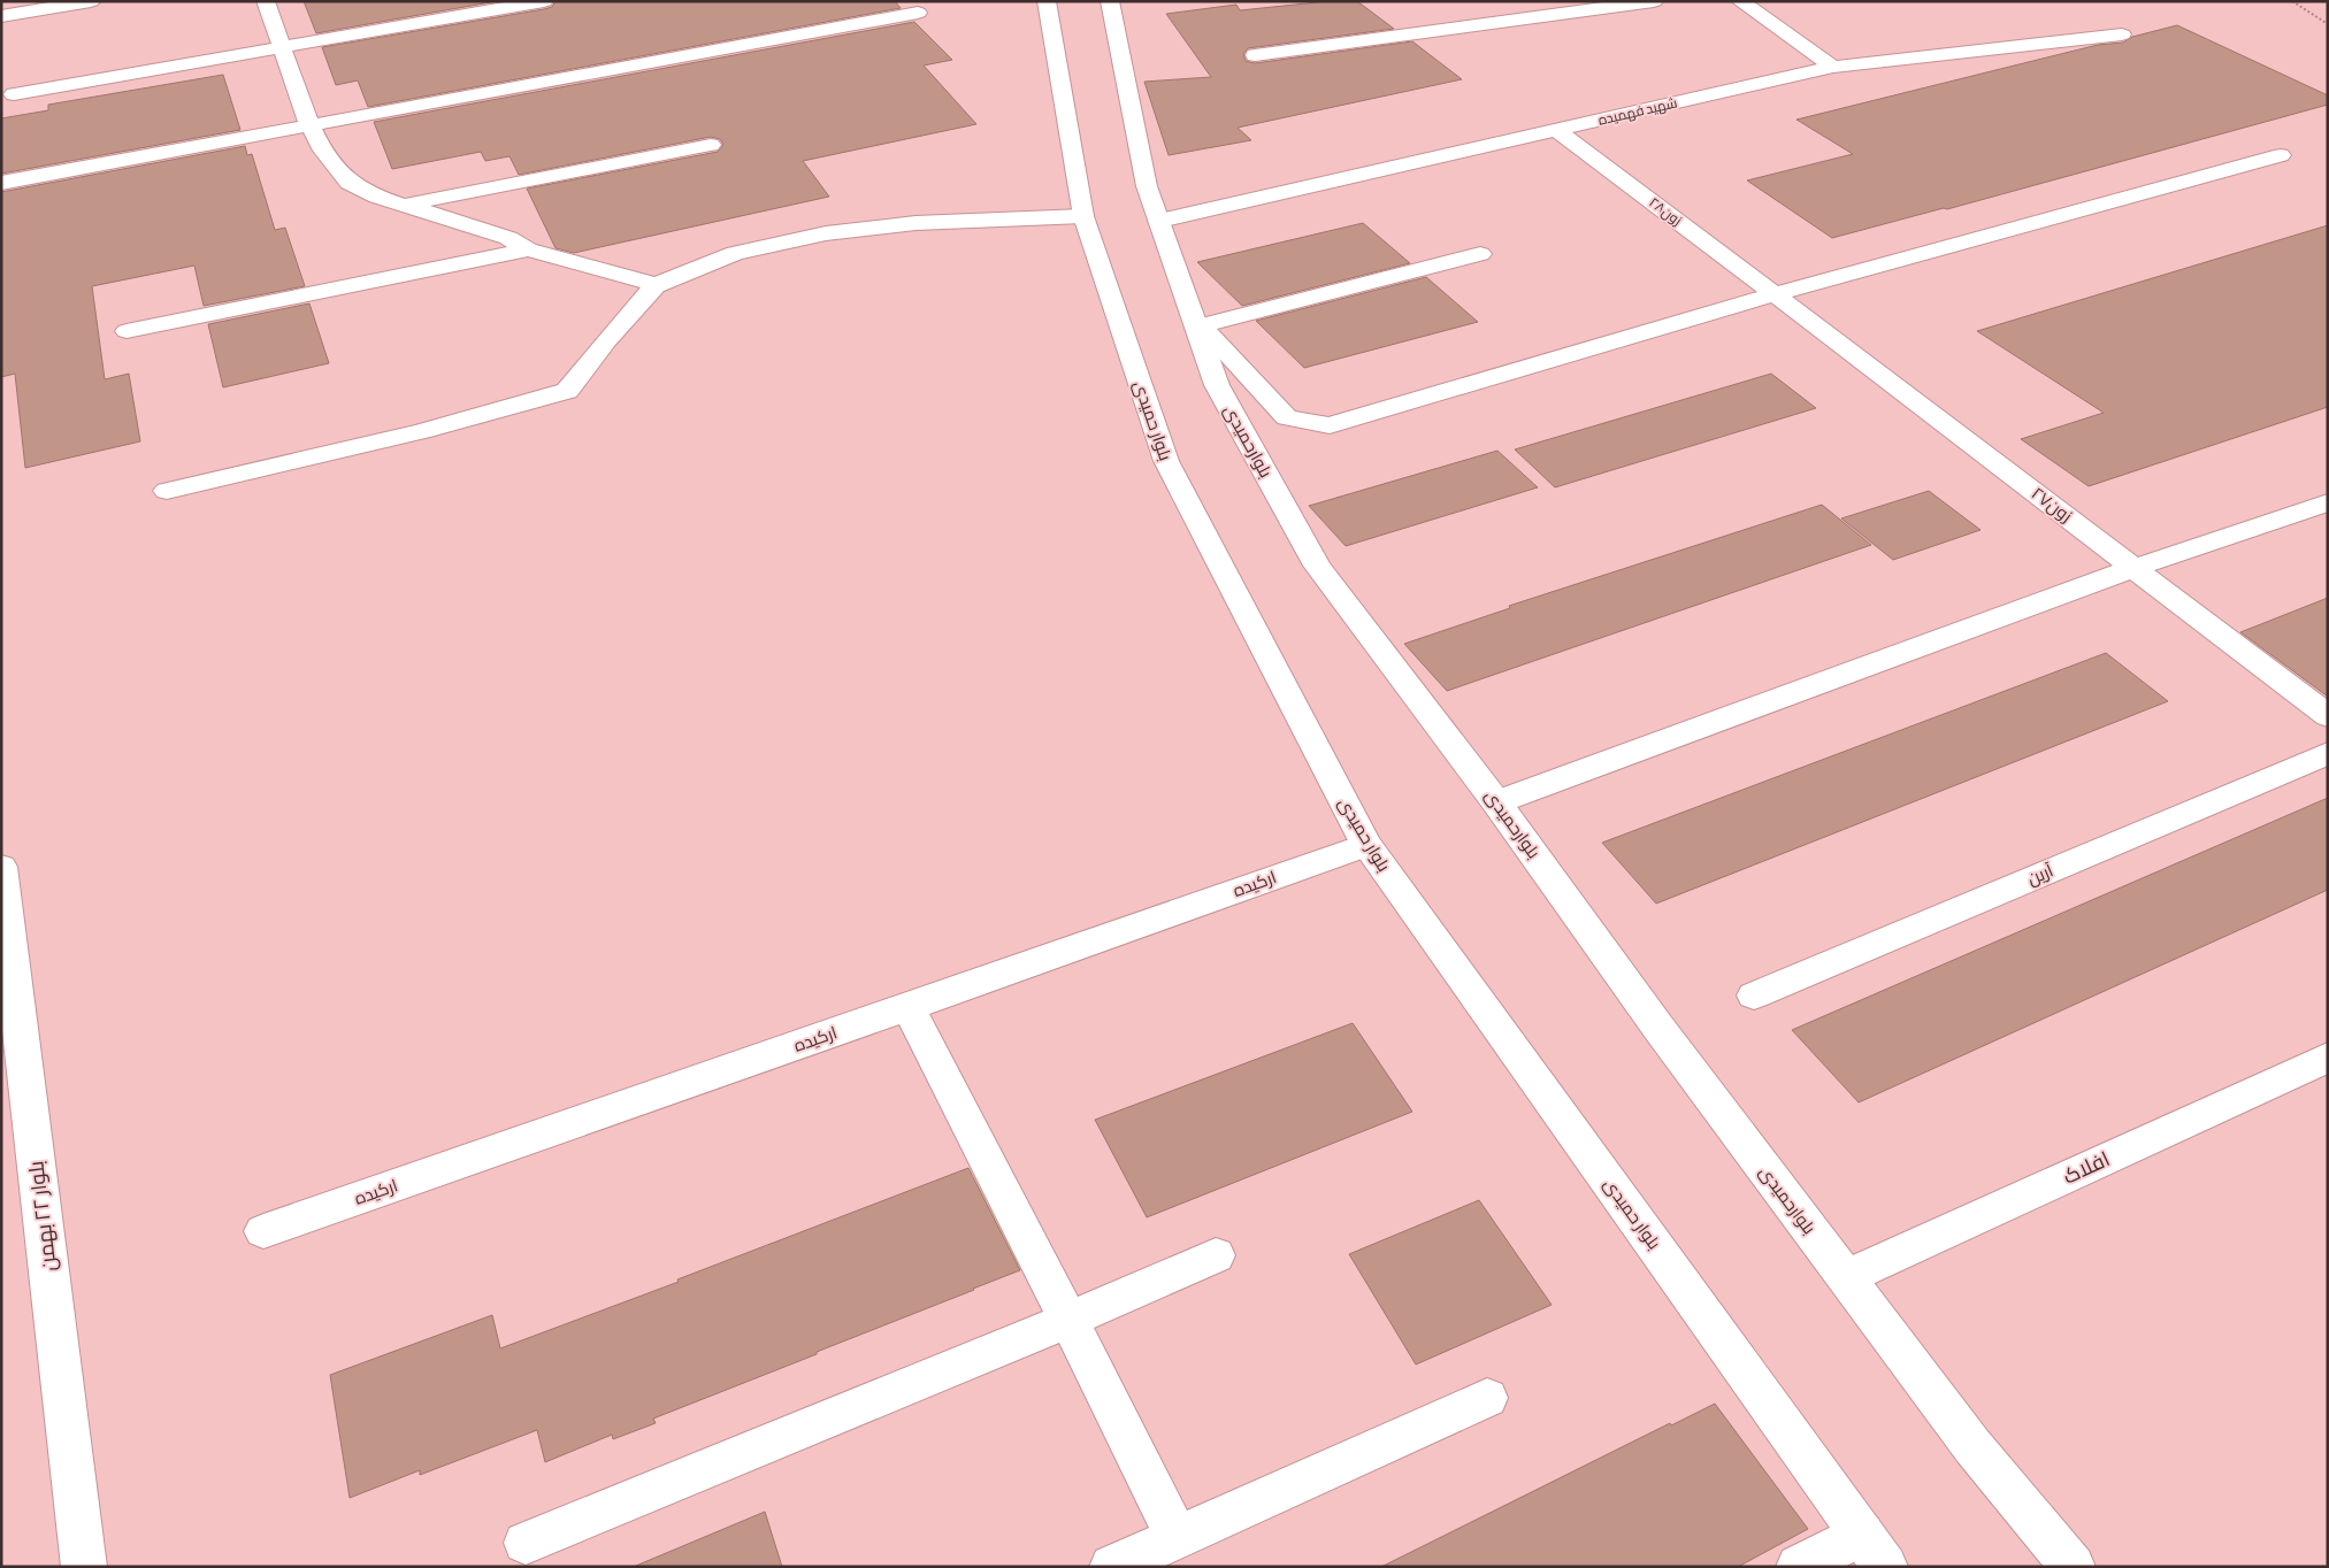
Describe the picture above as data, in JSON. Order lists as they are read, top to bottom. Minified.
{"streets":{"street":["شهید فهمیده","زون۲۸","بلوار حمیدی","بلوارحمیدی","زون۲۷","آرین","ارکیده","افلاک","بلوار ۲۲ بهمن"]},"crossings":[["شهید فهمیده","زون۲۸"],["شهید فهمیده","بلوارحمیدی"],["زون۲۸","زون۲۷"],["بلوار حمیدی","ارکیده"],["بلوارحمیدی","افلاک"]]}
